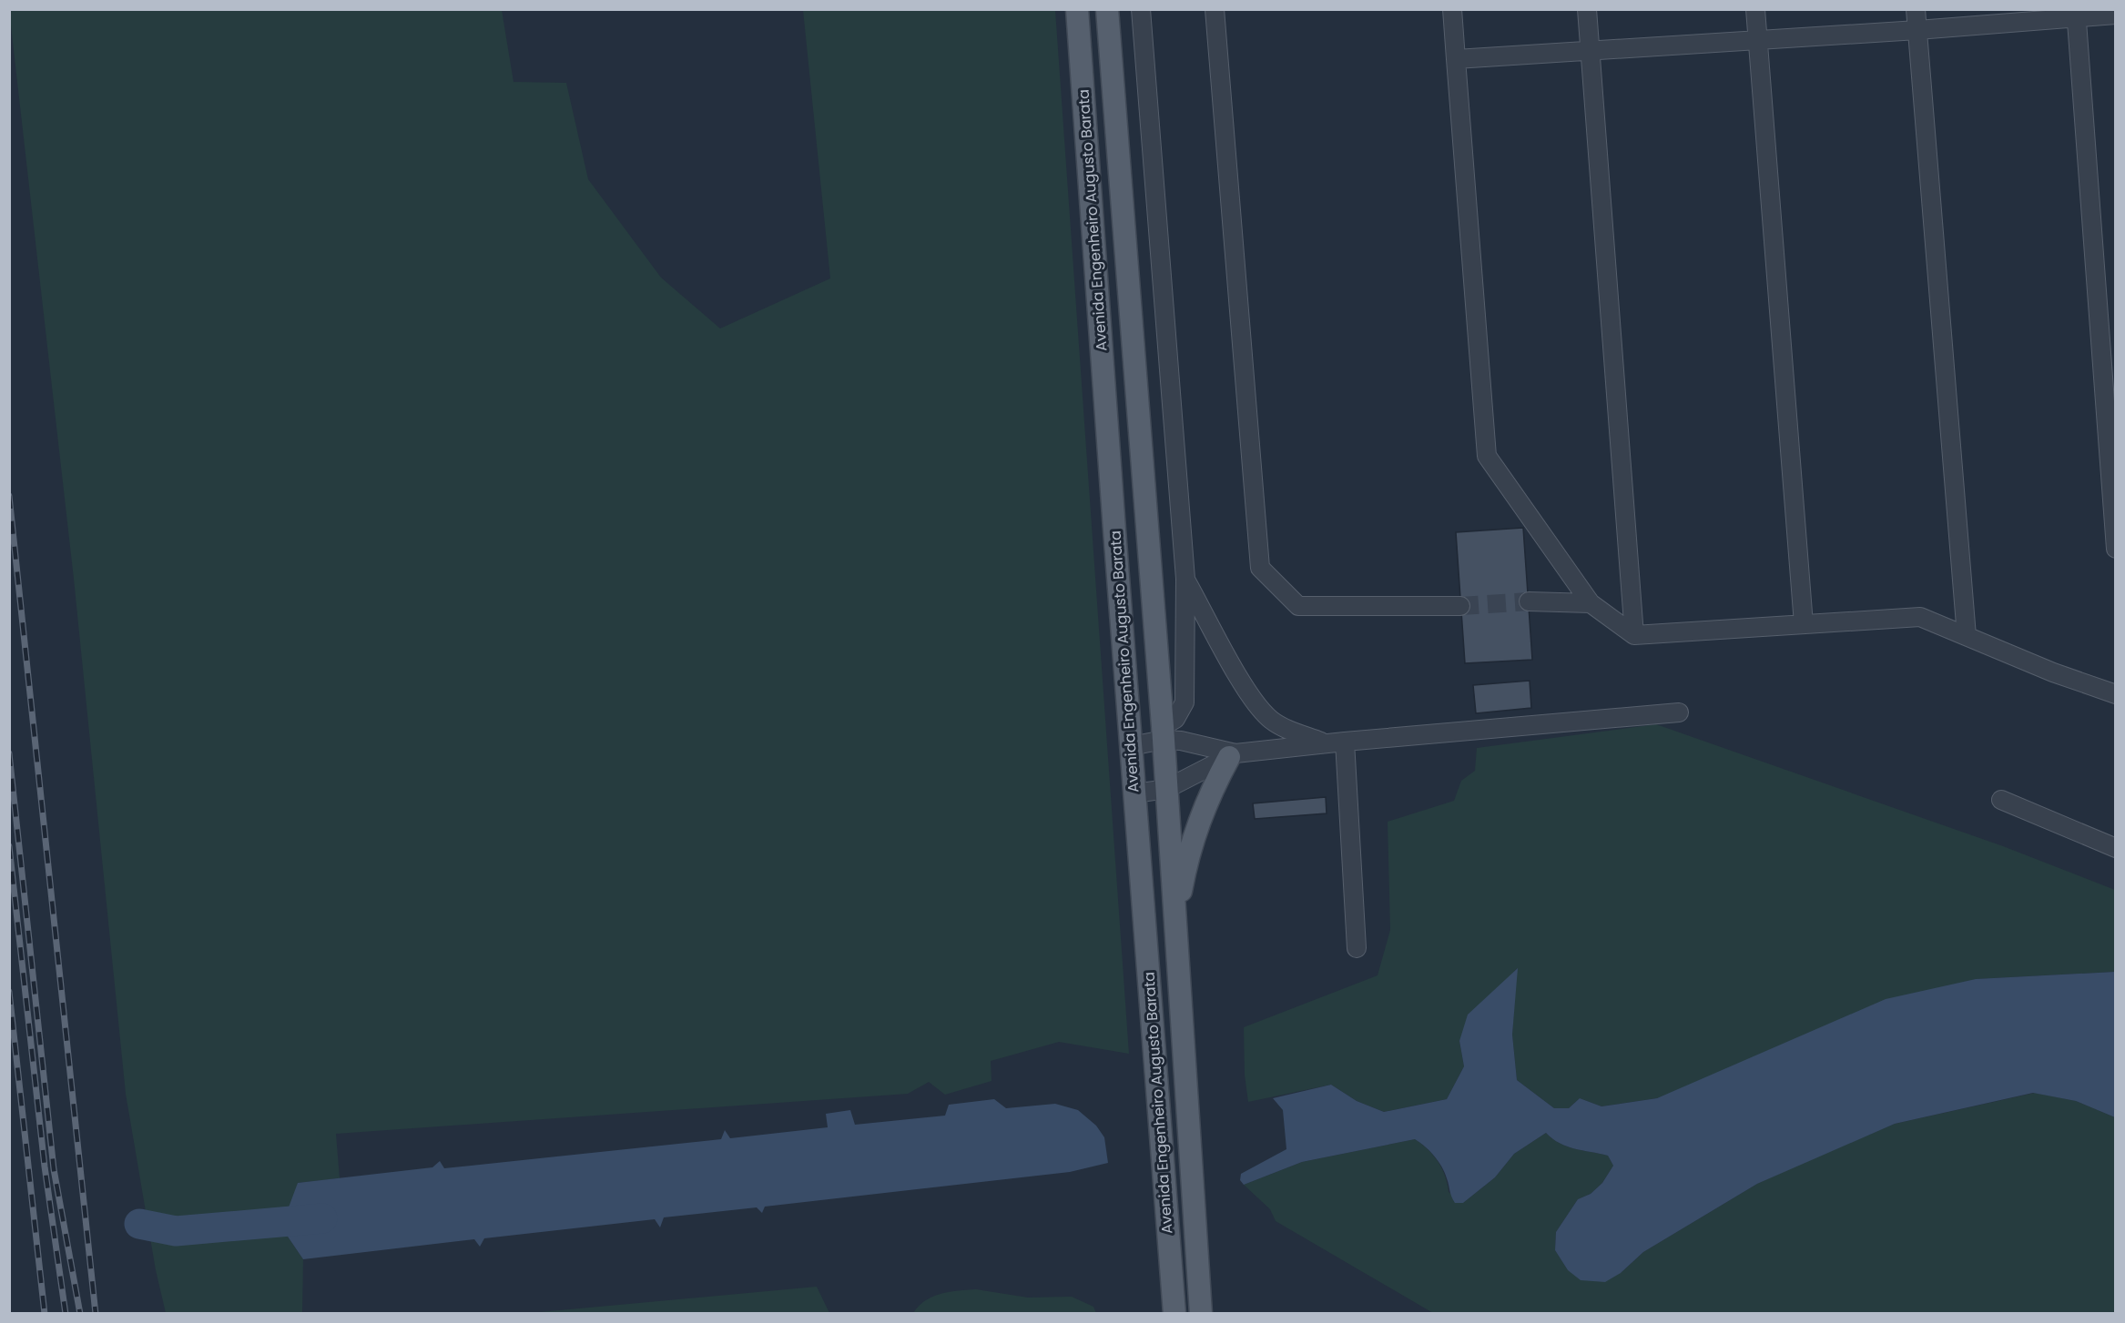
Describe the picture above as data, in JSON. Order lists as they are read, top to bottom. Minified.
{"streets":{"main road":["Avenida Engenheiro Augusto Barata"]}}
